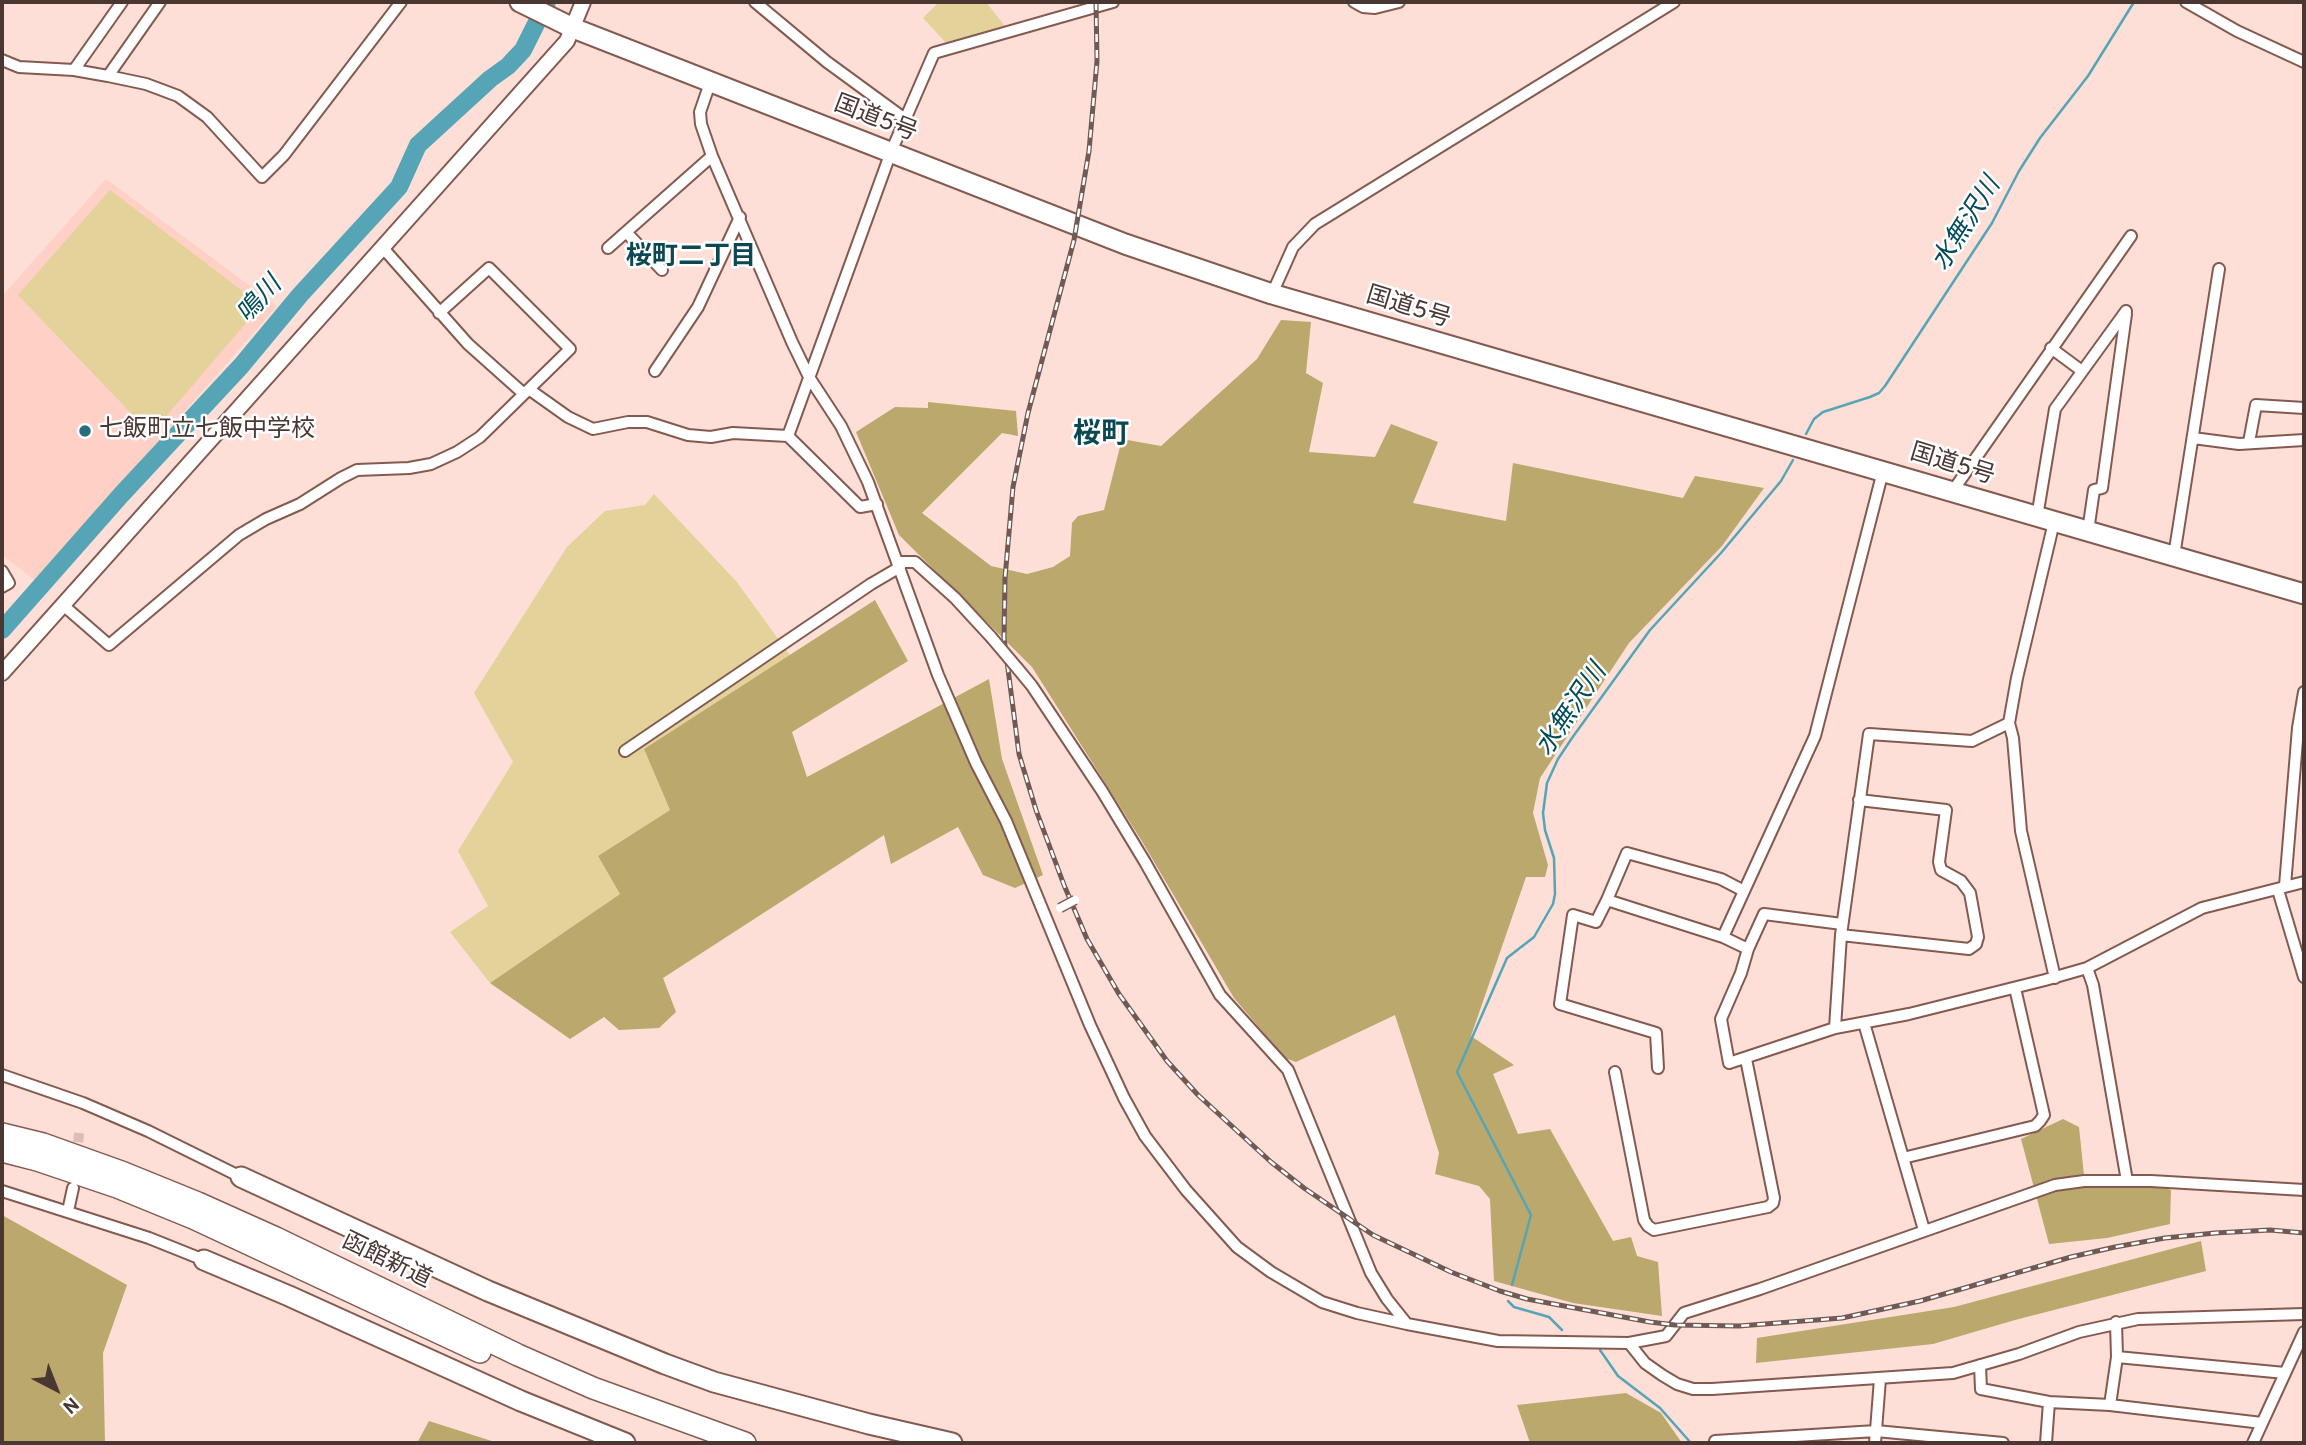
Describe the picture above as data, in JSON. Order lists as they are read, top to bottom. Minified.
{"streets":{"highway":["国道5号","函館新道"]},"districts":["桜町二丁目","桜町"],"water":["水無沢川","鳴川"],"places":["七飯町立七飯中学校"],"north":"bottom right"}
